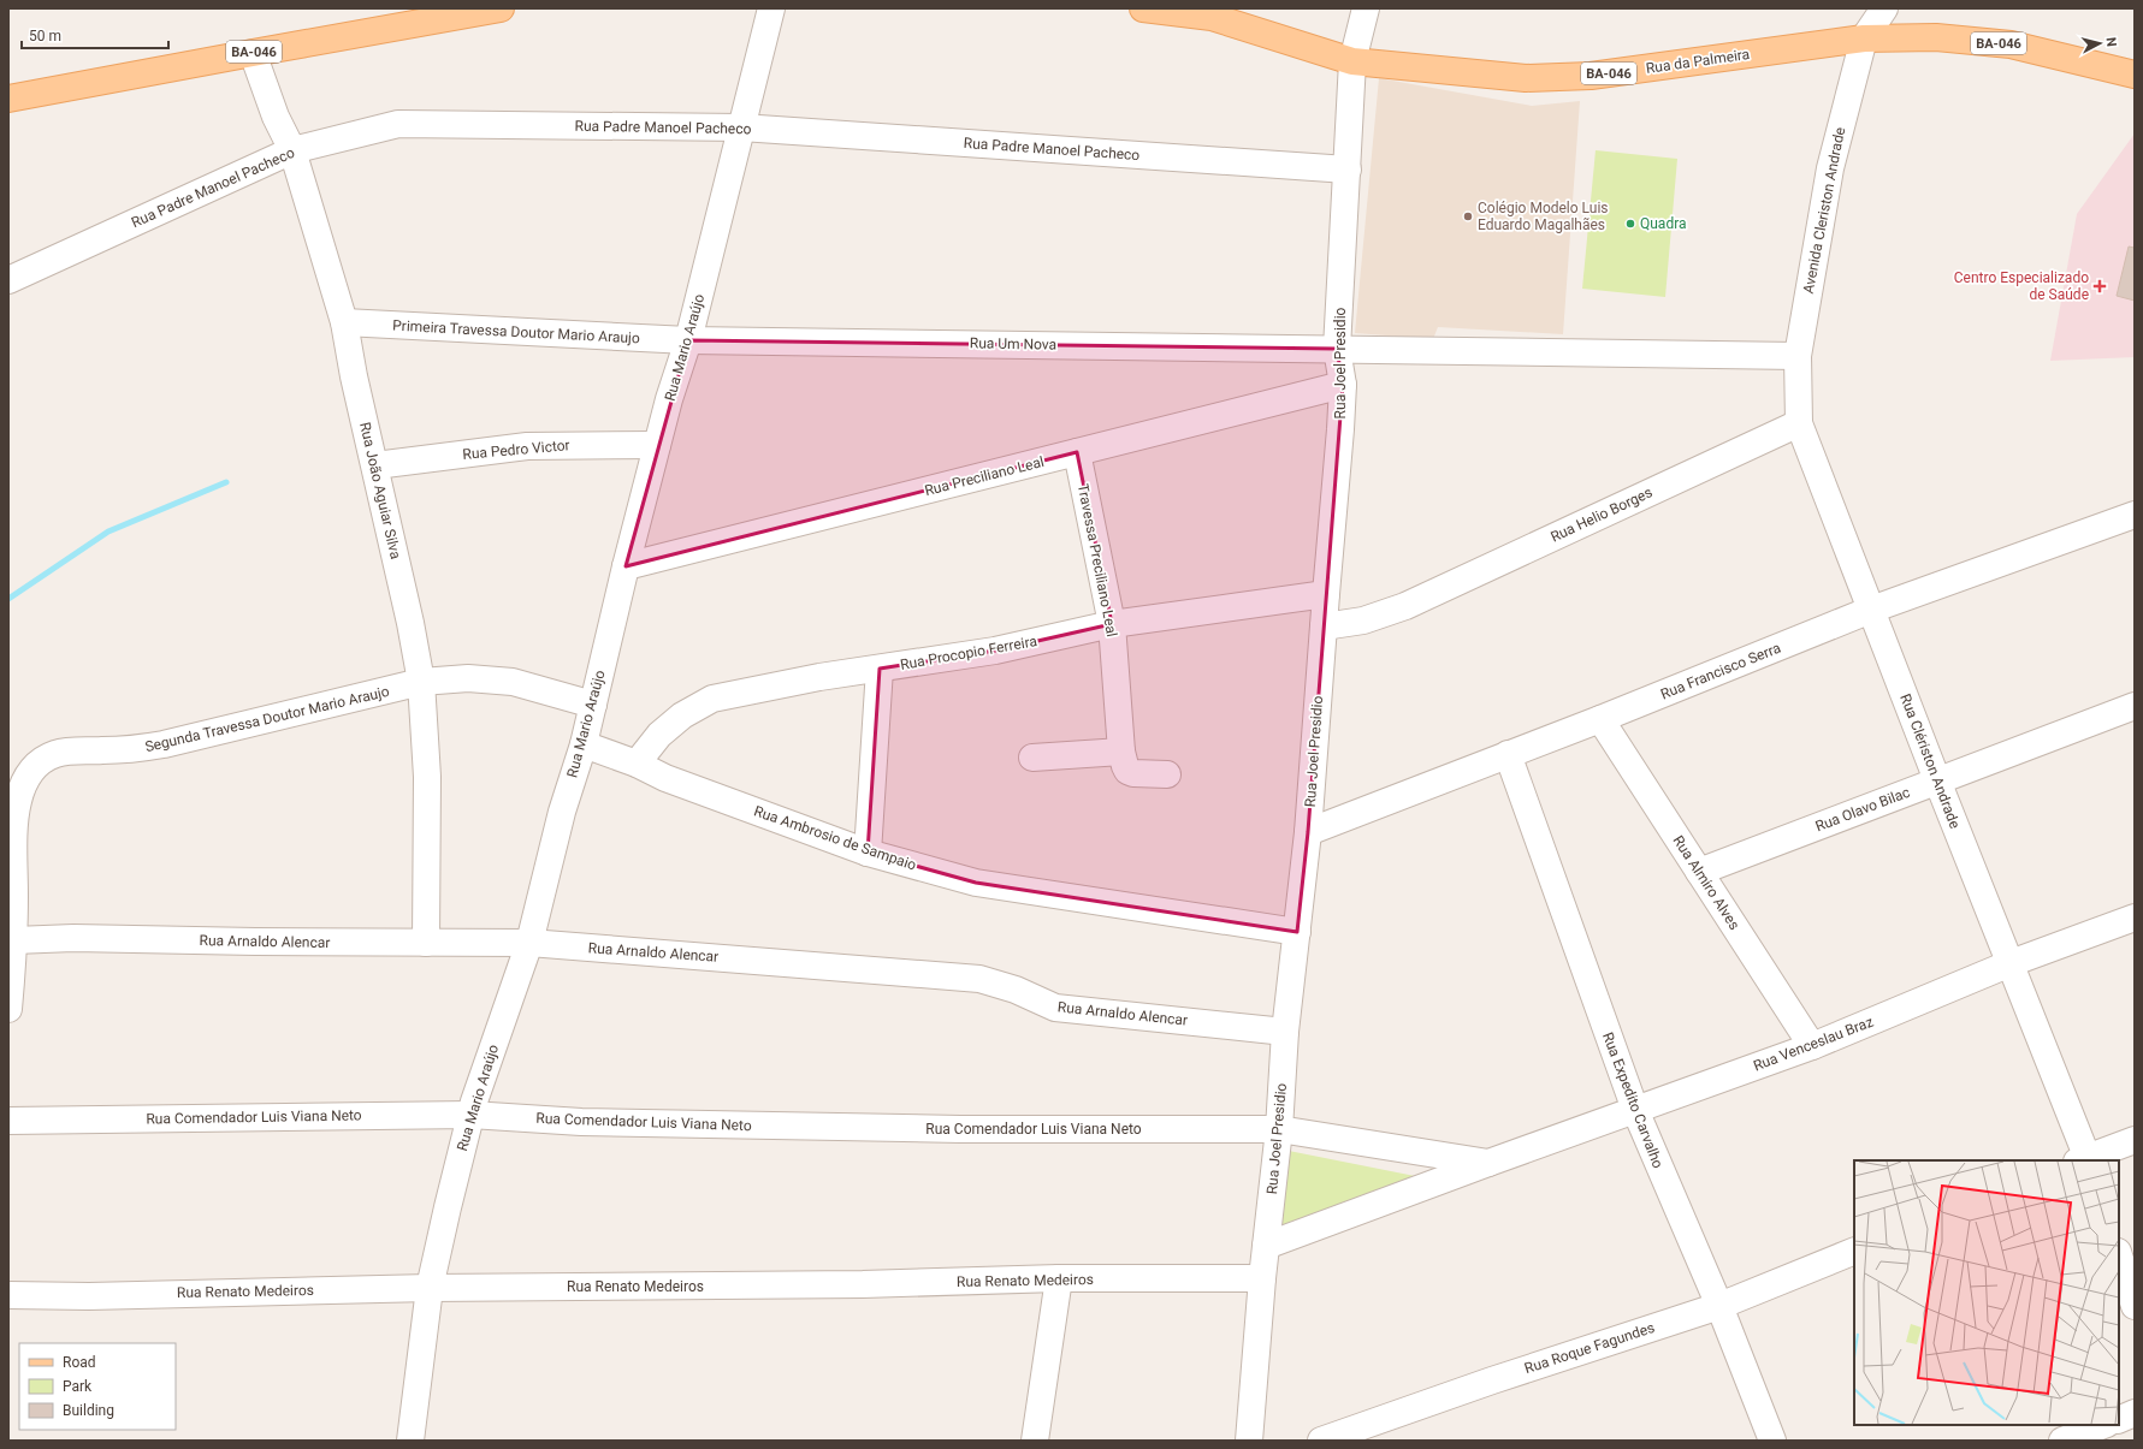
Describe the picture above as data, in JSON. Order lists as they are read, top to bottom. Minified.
{"streets":{"main road":["BA-046","Rua da Palmeira"],"street":["Rua Padre Manoel Pacheco","Avenida Cleriston Andrade","Primeira Travessa Doutor Mario Araujo","Rua Um Nova","Rua Mario Araújo","Rua Joel Presidio","Rua Pedro Victor","Rua Preciliano Leal","Rua João Aguiar Silva","Rua Helio Borges","Travessa Preciliano Leal","Rua Procopio Ferreira","Rua Francisco Serra","Segunda Travessa Doutor Mario Araujo","Rua Clériston Andrade","Rua Olavo Bilac","Rua Ambrosio de Sampaio","Rua Almiro Alves","Rua Arnaldo Alencar","Rua Venceslau Braz","Rua Expedito Carvalho","Rua Comendador Luis Viana Neto","Rua Renato Medeiros","Rua Roque Fagundes"]},"crossings":[["BA-046","Rua da Palmeira"],["BA-046","Avenida Cleriston Andrade"],["BA-046","Rua Joel Presidio"],["BA-046","Rua João Aguiar Silva"],["Rua da Palmeira","Avenida Cleriston Andrade"],["Rua da Palmeira","Rua Joel Presidio"],["Rua Padre Manoel Pacheco","Rua Mario Araújo"],["Rua Padre Manoel Pacheco","Rua Joel Presidio"],["Rua Padre Manoel Pacheco","Rua João Aguiar Silva"],["Avenida Cleriston Andrade","Rua Um Nova"],["Avenida Cleriston Andrade","Rua Clériston Andrade"],["Primeira Travessa Doutor Mario Araujo","Rua Um Nova"],["Primeira Travessa Doutor Mario Araujo","Rua Mario Araújo"],["Primeira Travessa Doutor Mario Araujo","Rua João Aguiar Silva"],["Rua Um Nova","Rua Mario Araújo"],["Rua Um Nova","Rua Joel Presidio"],["Rua Um Nova","Rua Clériston Andrade"],["Rua Mario Araújo","Rua Pedro Victor"],["Rua Mario Araújo","Rua Preciliano Leal"],["Rua Mario Araújo","Segunda Travessa Doutor Mario Araujo"],["Rua Mario Araújo","Rua Ambrosio de Sampaio"],["Rua Mario Araújo","Rua Arnaldo Alencar"],["Rua Mario Araújo","Rua Comendador Luis Viana Neto"],["Rua Mario Araújo","Rua Renato Medeiros"],["Rua Joel Presidio","Rua Preciliano Leal"],["Rua Joel Presidio","Rua Helio Borges"],["Rua Joel Presidio","Rua Procopio Ferreira"],["Rua Joel Presidio","Rua Francisco Serra"],["Rua Joel Presidio","Rua Ambrosio de Sampaio"],["Rua Joel Presidio","Rua Arnaldo Alencar"],["Rua Joel Presidio","Rua Venceslau Braz"],["Rua Joel Presidio","Rua Comendador Luis Viana Neto"],["Rua Joel Presidio","Rua Renato Medeiros"],["Rua Pedro Victor","Rua João Aguiar Silva"],["Rua Preciliano Leal","Travessa Preciliano Leal"],["Rua João Aguiar Silva","Segunda Travessa Doutor Mario Araujo"],["Rua João Aguiar Silva","Rua Arnaldo Alencar"],["Rua Helio Borges","Rua Clériston Andrade"],["Travessa Preciliano Leal","Rua Procopio Ferreira"],["Rua Procopio Ferreira","Rua Ambrosio de Sampaio"],["Rua Francisco Serra","Rua Clériston Andrade"],["Rua Francisco Serra","Rua Almiro Alves"],["Rua Francisco Serra","Rua Expedito Carvalho"],["Segunda Travessa Doutor Mario Araujo","Rua Arnaldo Alencar"],["Rua Clériston Andrade","Rua Olavo Bilac"],["Rua Clériston Andrade","Rua Venceslau Braz"],["Rua Olavo Bilac","Rua Almiro Alves"],["Rua Almiro Alves","Rua Venceslau Braz"],["Rua Venceslau Braz","Rua Expedito Carvalho"],["Rua Venceslau Braz","Rua Comendador Luis Viana Neto"],["Rua Expedito Carvalho","Rua Roque Fagundes"]],"places":{"other":["Colégio Modelo Luis Eduardo Magalhães","Quadra"],"health":["Centro Especializado de Saúde"]},"legend":["Road","Park","Building"],"scale_bar":"50 m","north":"right"}
